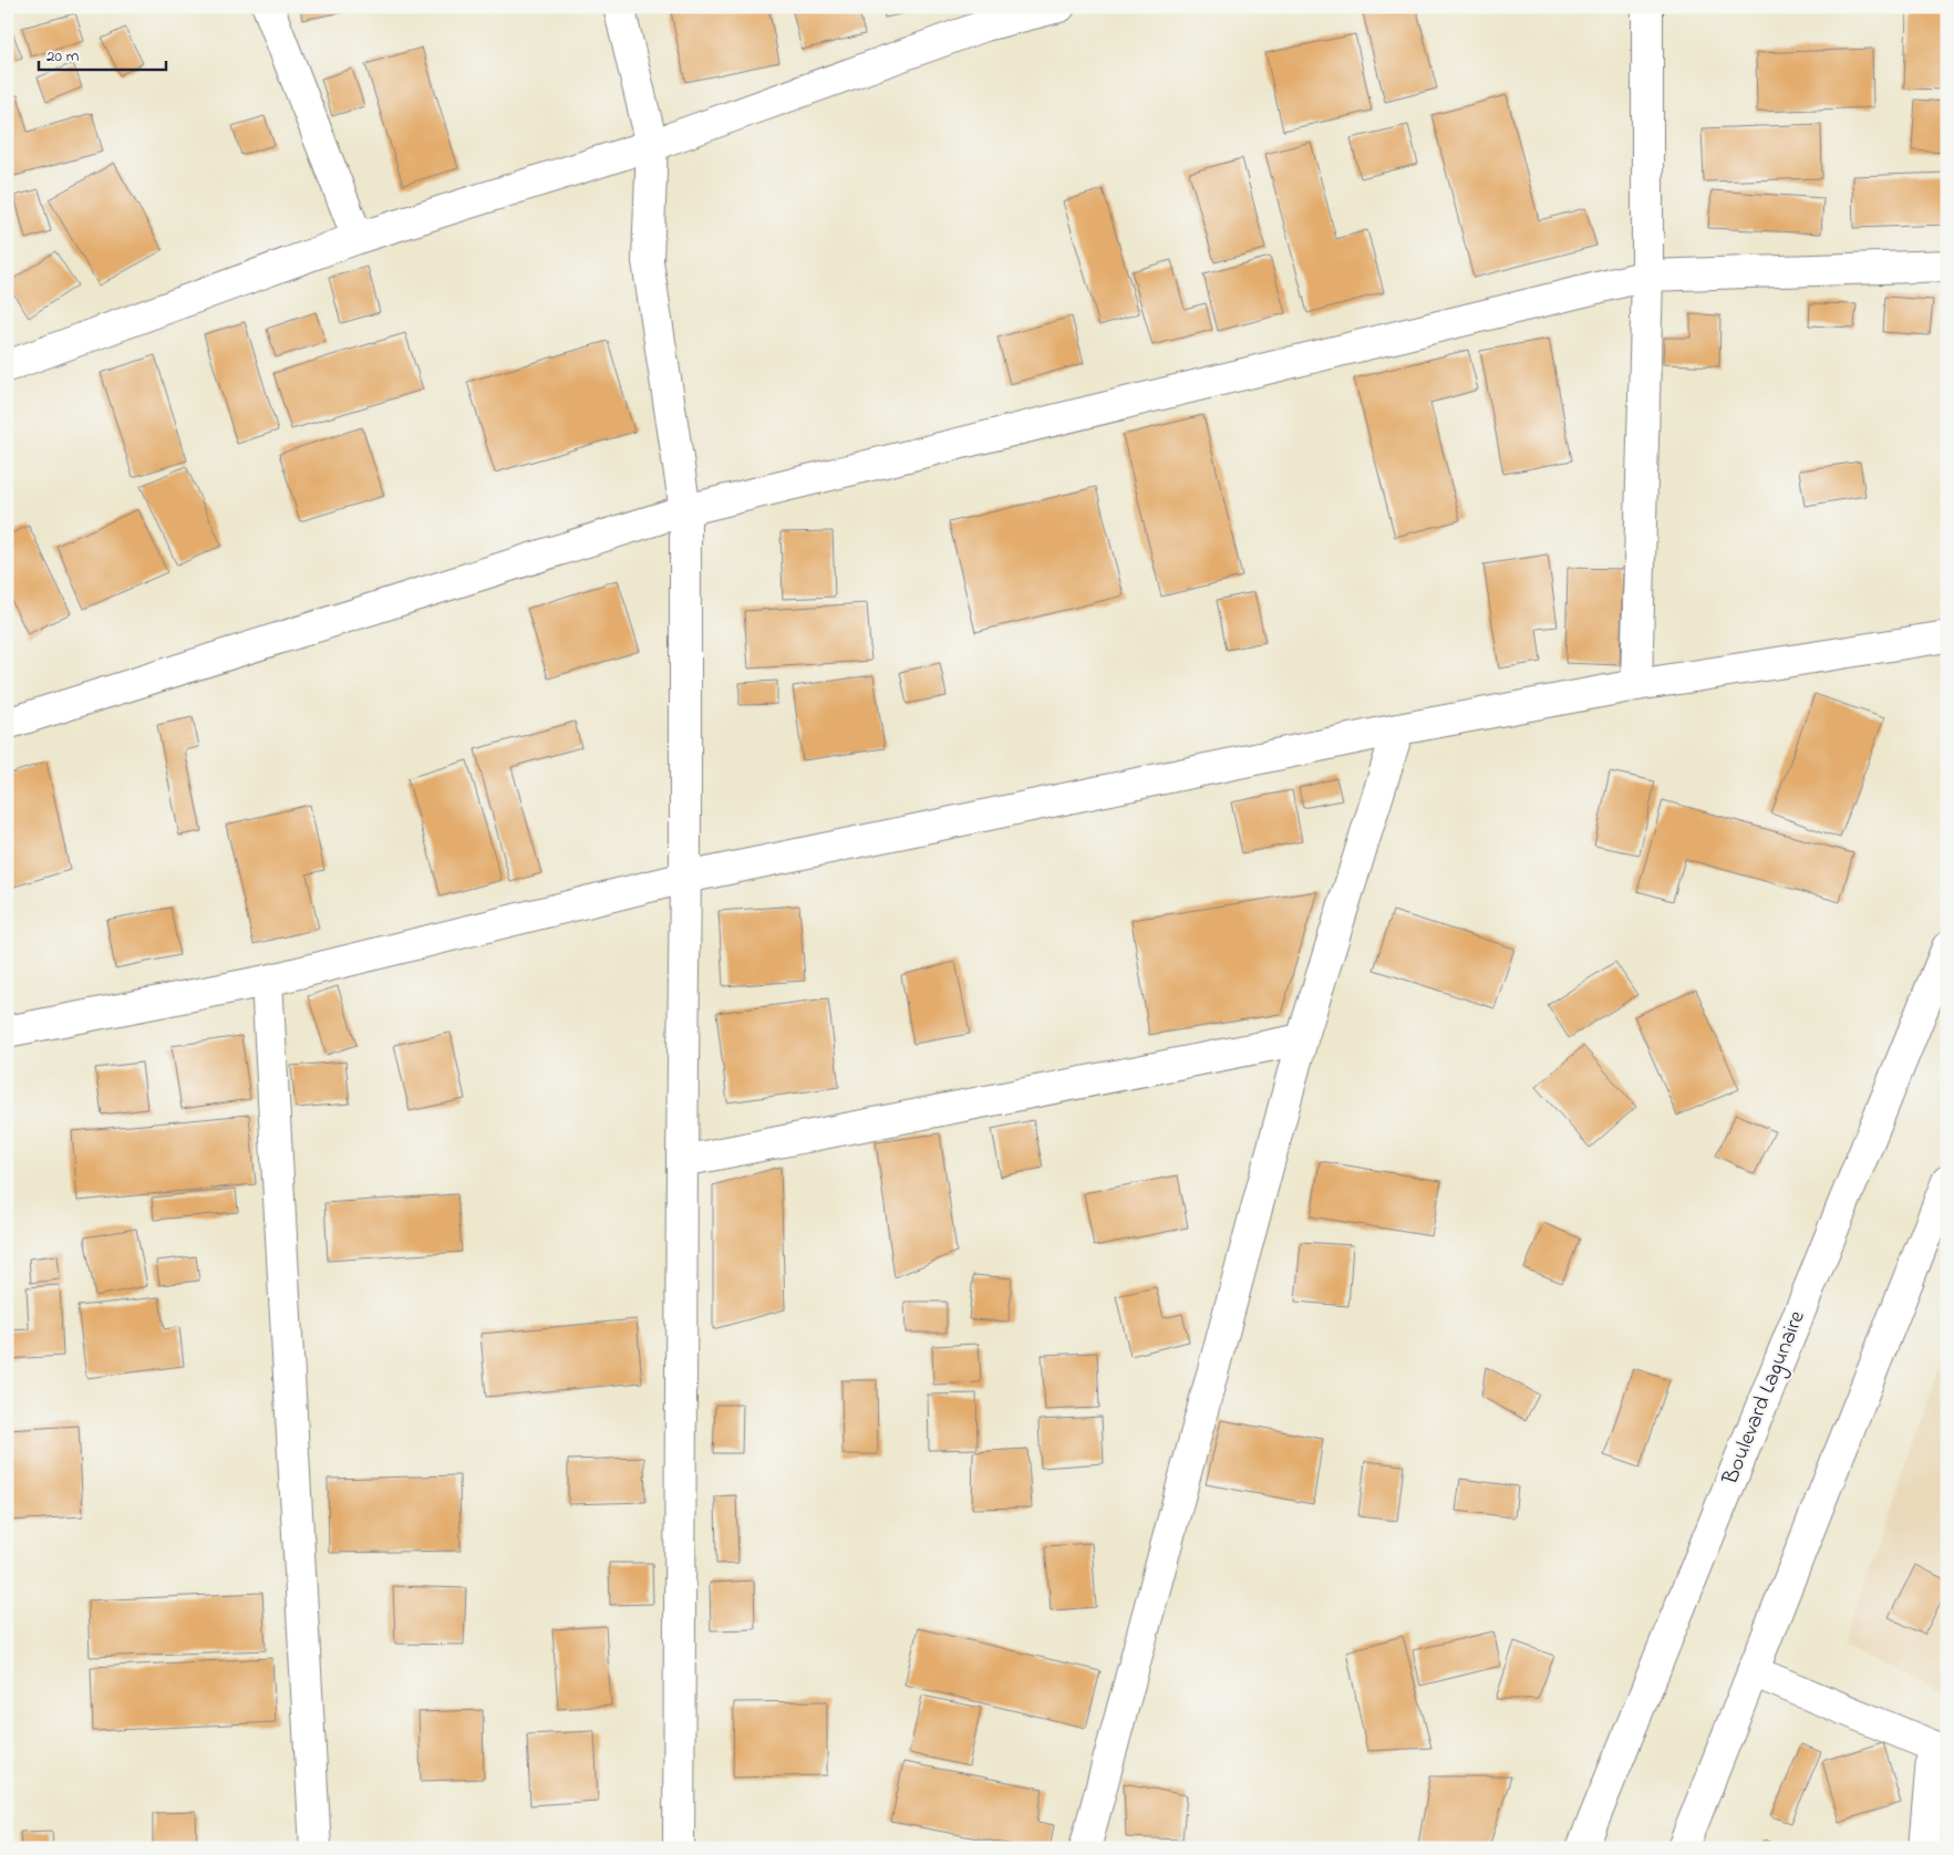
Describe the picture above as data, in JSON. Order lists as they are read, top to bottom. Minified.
{"streets":{"street":["Boulevard Lagunaire"]},"scale_bar":"20 m"}
